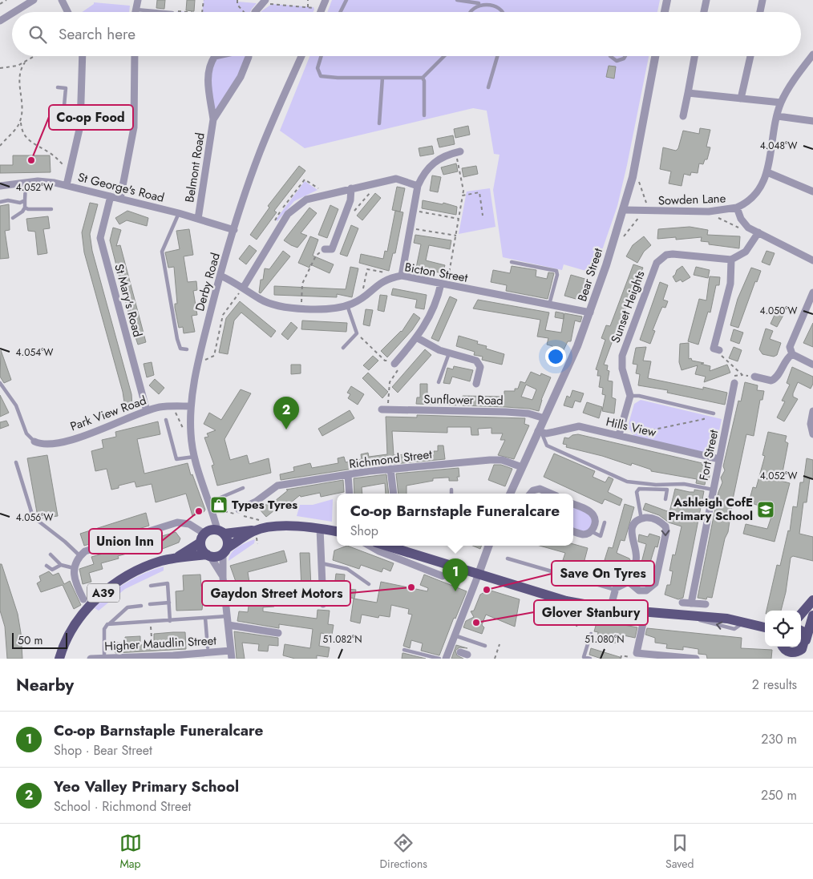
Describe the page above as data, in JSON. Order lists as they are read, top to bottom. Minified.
{"streets":{"main road":["A39"],"street":["Belmont Road","St George's Road","Sowden Lane","Bicton Street","Bear Street","Derby Road","St Mary's Road","Sunset Heights","Sunflower Road","Park View Road","Hills View","Fort Street","Richmond Street","Higher Maudlin Street"]},"crossings":[["Belmont Road","St George's Road"],["St George's Road","Derby Road"],["St George's Road","St Mary's Road"],["Sowden Lane","Bear Street"],["Bicton Street","Bear Street"],["Bicton Street","Derby Road"],["Bear Street","Sunflower Road"],["Bear Street","Hills View"],["Bear Street","Richmond Street"],["Derby Road","Park View Road"],["Derby Road","A39"],["St Mary's Road","Park View Road"],["Hills View","Fort Street"]],"places":{"other":["Co-op Food","Union Inn","Gaydon Street Motors","Save On Tyres","Glover Stanbury"],"shop":["Types Tyres"],"school or university":["Ashleigh CofE Primary School"]},"scale_bar":"50 m","page":{"search":"Search here","pins":["2","1"],"popup":["Co-op Barnstaple Funeralcare","Shop"],"scale":"50 m","heading":["Nearby","2 results"],"list":[{"mark":"1","name":"Co-op Barnstaple Funeralcare","note":"Shop · Bear Street","value":"230 m"},{"mark":"2","name":"Yeo Valley Primary School","note":"School · Richmond Street","value":"250 m"}],"nav":["Map","Directions","Saved"]},"coordinates":["4.048°W","4.052°W","4.050°W","4.054°W","4.056°W","51.082°N","51.080°N"]}
